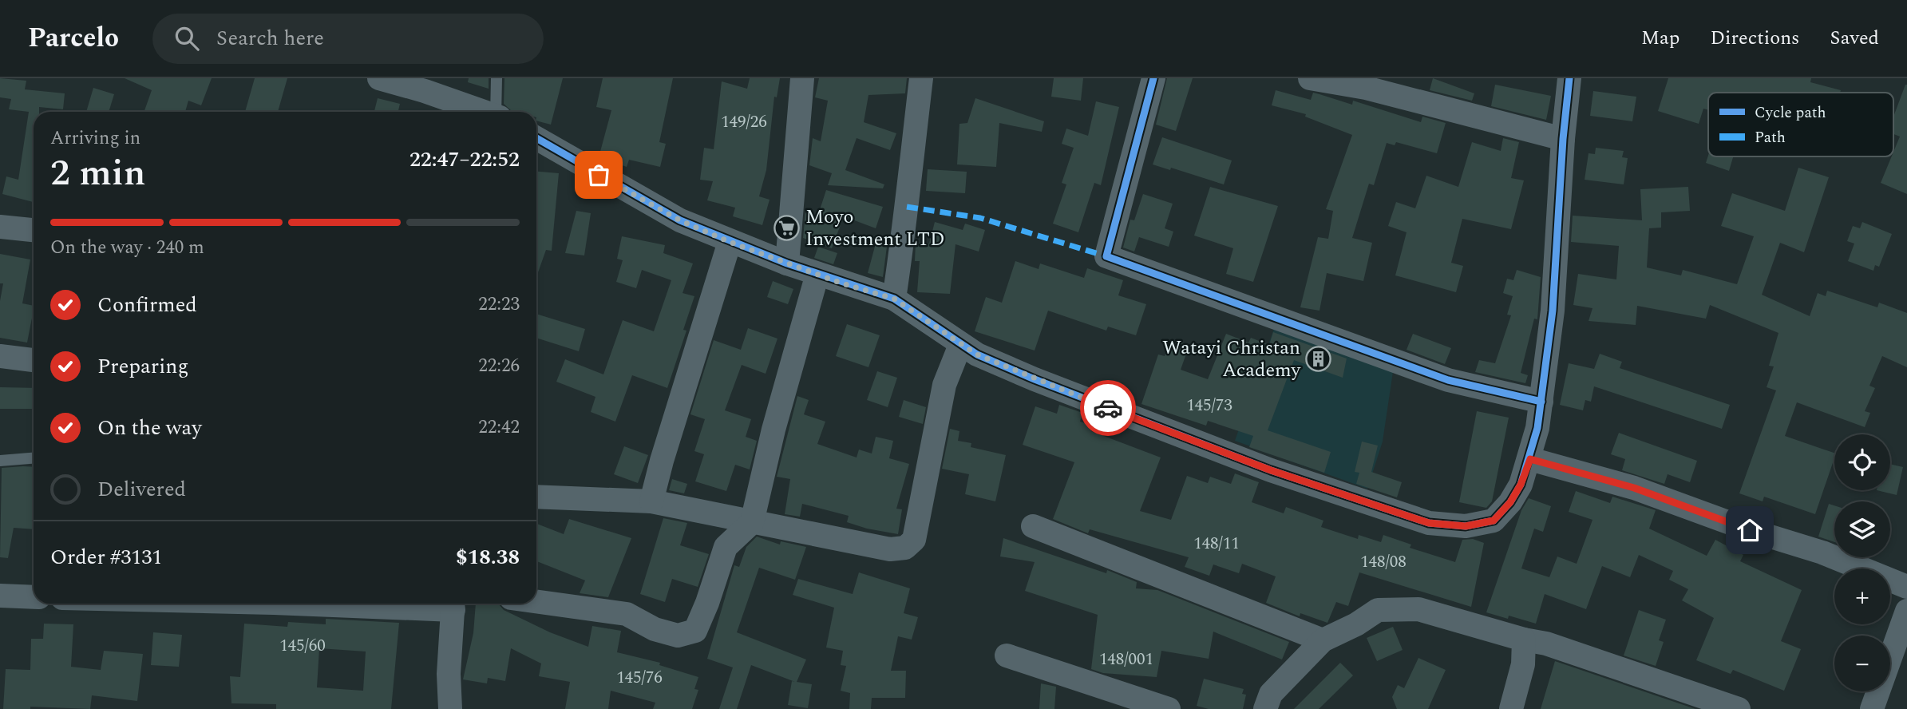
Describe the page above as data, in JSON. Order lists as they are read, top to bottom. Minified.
{"places":{"supermarket":["Moyo Investment LTD"],"building":["Watayi Christan Academy"]},"house_numbers":["149/26","145/73","148/11","148/08","145/60","148/001","145/76"],"legend":["Cycle path","Path"],"page":{"header":"Parcelo","search":"Search here","nav":["Map","Directions","Saved"],"heading":["2 min","Arriving in","22:47–22:52"],"panel":["Order #3131","$18.38"],"bar":"On the way · 240 m","list":[["Confirmed","22:23"],["Preparing","22:26"],["On the way","22:42"],"Delivered"],"map_buttons":["+","−"]}}
